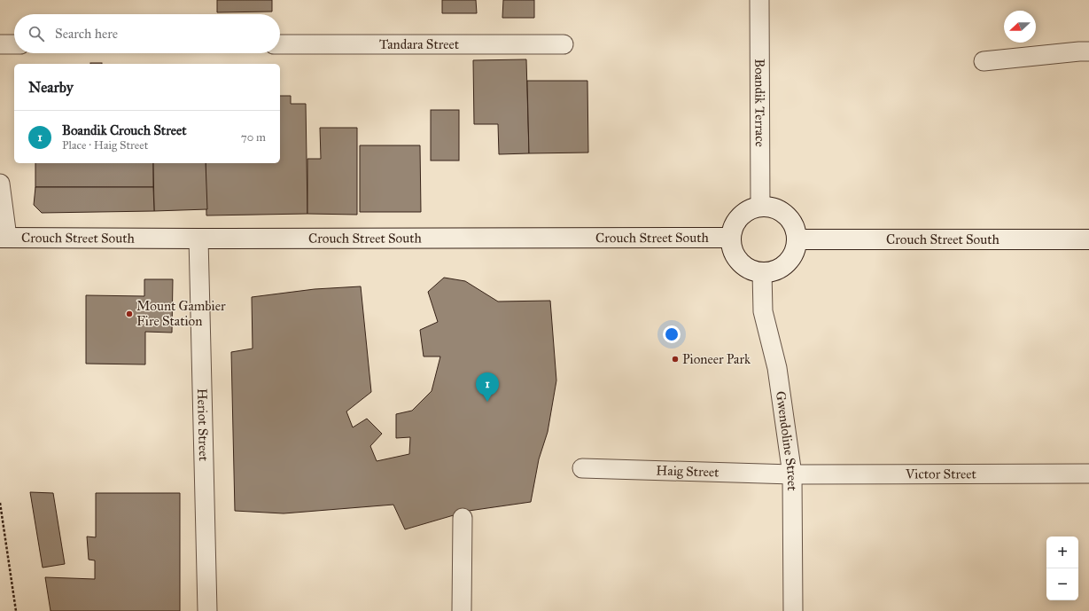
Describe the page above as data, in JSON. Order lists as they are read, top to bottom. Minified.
{"streets":{"street":["Tandara Street","Boandik Terrace","Crouch Street South","Heriot Street","Gwendoline Street","Haig Street","Victor Street"]},"crossings":[["Boandik Terrace","Crouch Street South"],["Boandik Terrace","Gwendoline Street"],["Crouch Street South","Heriot Street"],["Crouch Street South","Gwendoline Street"],["Gwendoline Street","Haig Street"],["Gwendoline Street","Victor Street"],["Haig Street","Victor Street"]],"places":["Mount Gambier Fire Station","Pioneer Park"],"north":"left","page":{"search":"Search here","heading":"Nearby","list":[{"mark":"1","name":"Boandik Crouch Street","note":"Place · Haig Street","value":"70 m"}],"pins":"1","map_buttons":["+","−"]}}
